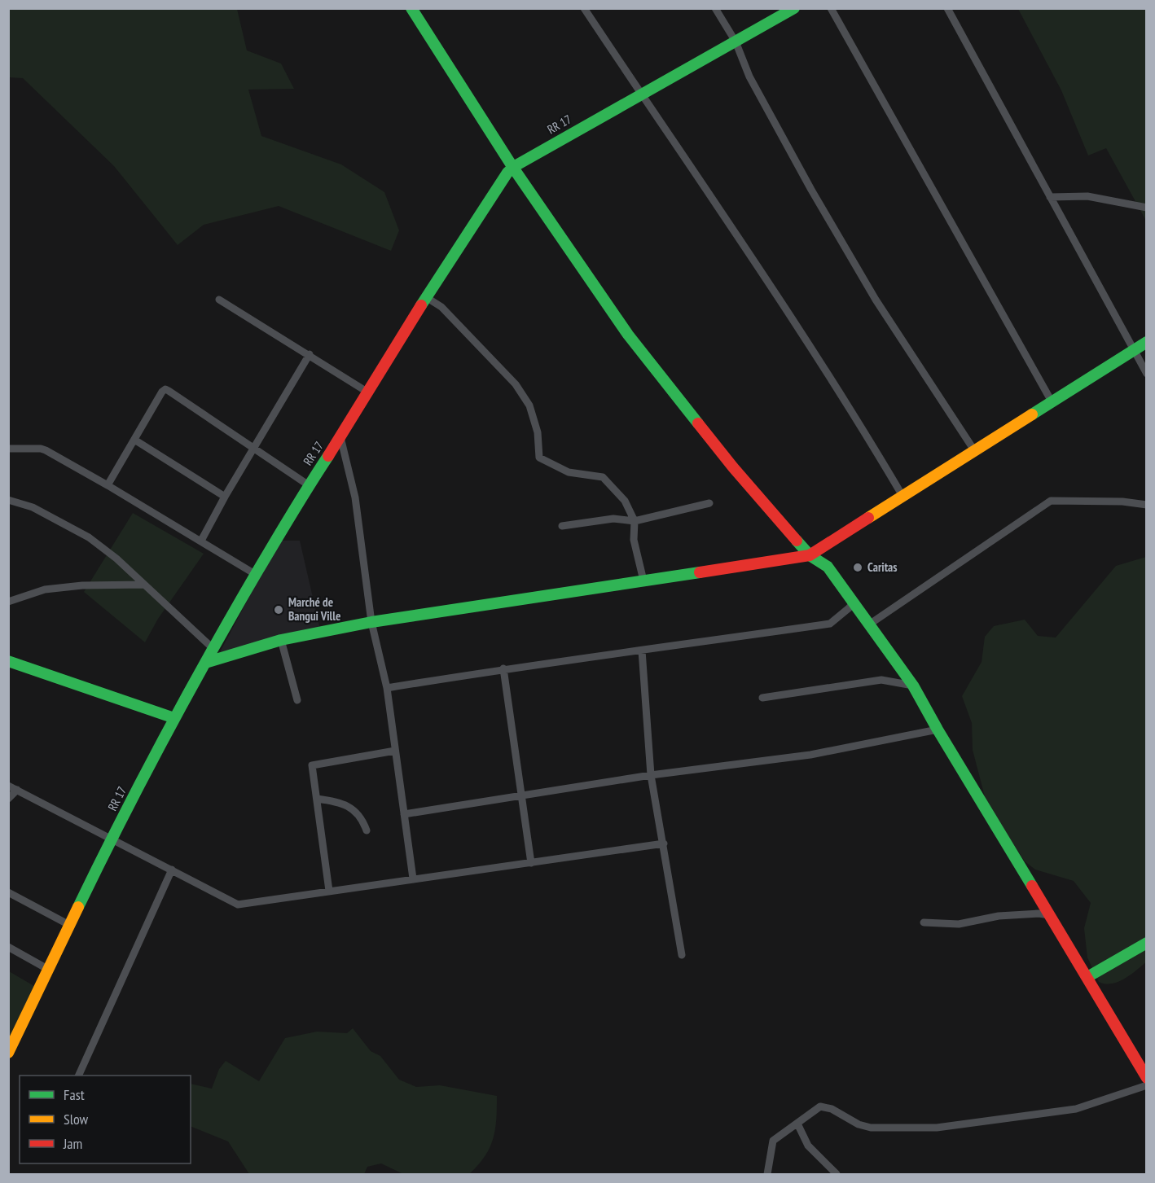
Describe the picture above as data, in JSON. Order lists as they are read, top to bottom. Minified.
{"streets":{"street":["RR 17"]},"places":["Caritas","Marché de Bangui Ville"],"legend":["Fast","Slow","Jam"]}
